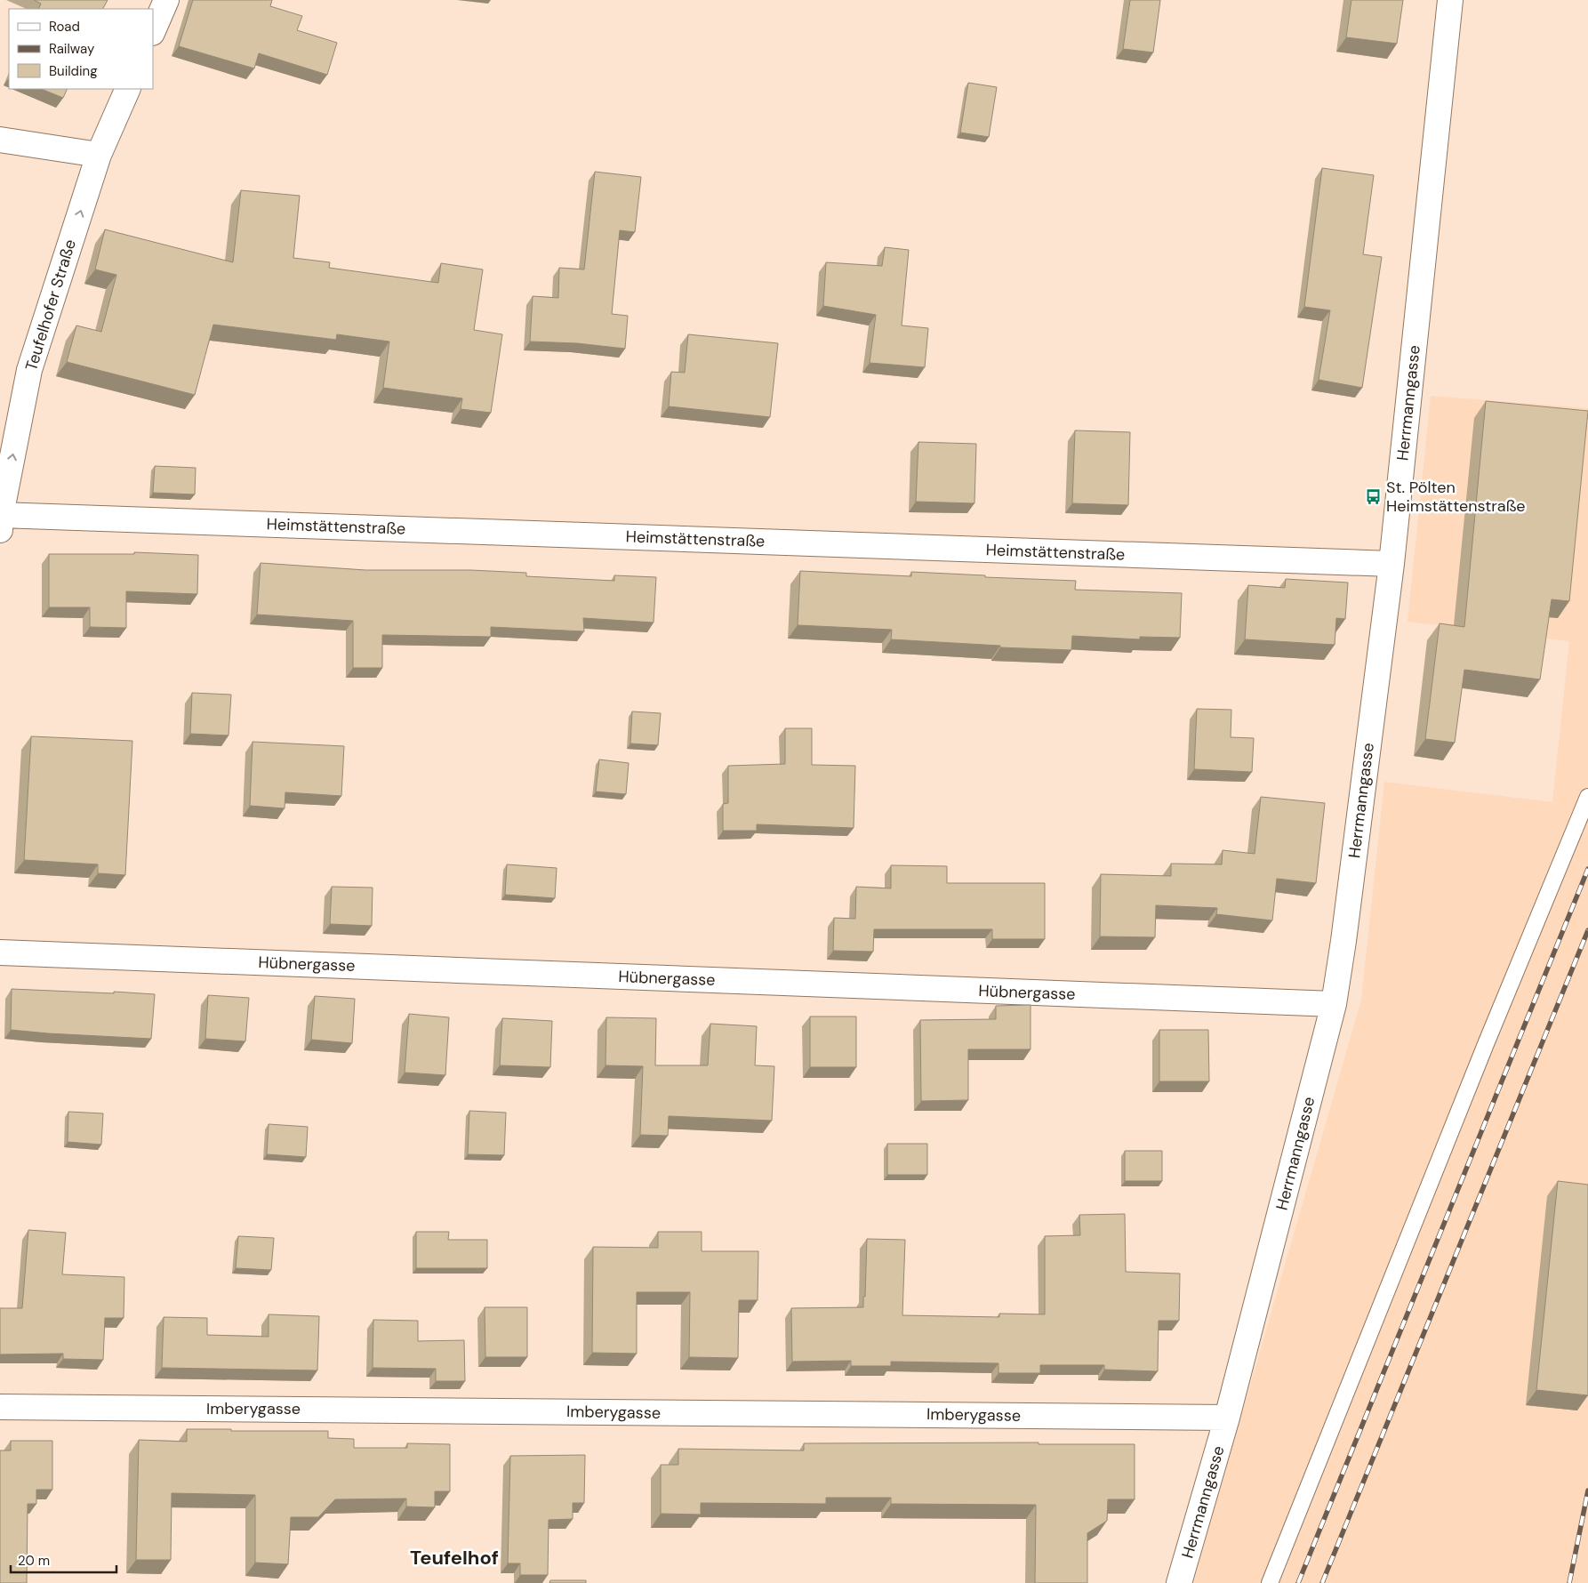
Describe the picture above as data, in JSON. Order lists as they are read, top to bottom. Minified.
{"streets":{"street":["Teufelhofer Straße","Herrmanngasse","Heimstättenstraße","Hübnergasse","Imberygasse"]},"crossings":[["Teufelhofer Straße","Heimstättenstraße"],["Herrmanngasse","Heimstättenstraße"],["Herrmanngasse","Hübnergasse"],["Herrmanngasse","Imberygasse"]],"one_way":["Teufelhofer Straße"],"districts":["Teufelhof"],"places":{"bus stop":["St. Pölten Heimstättenstraße"]},"legend":["Road","Railway","Building"],"scale_bar":"20 m"}
